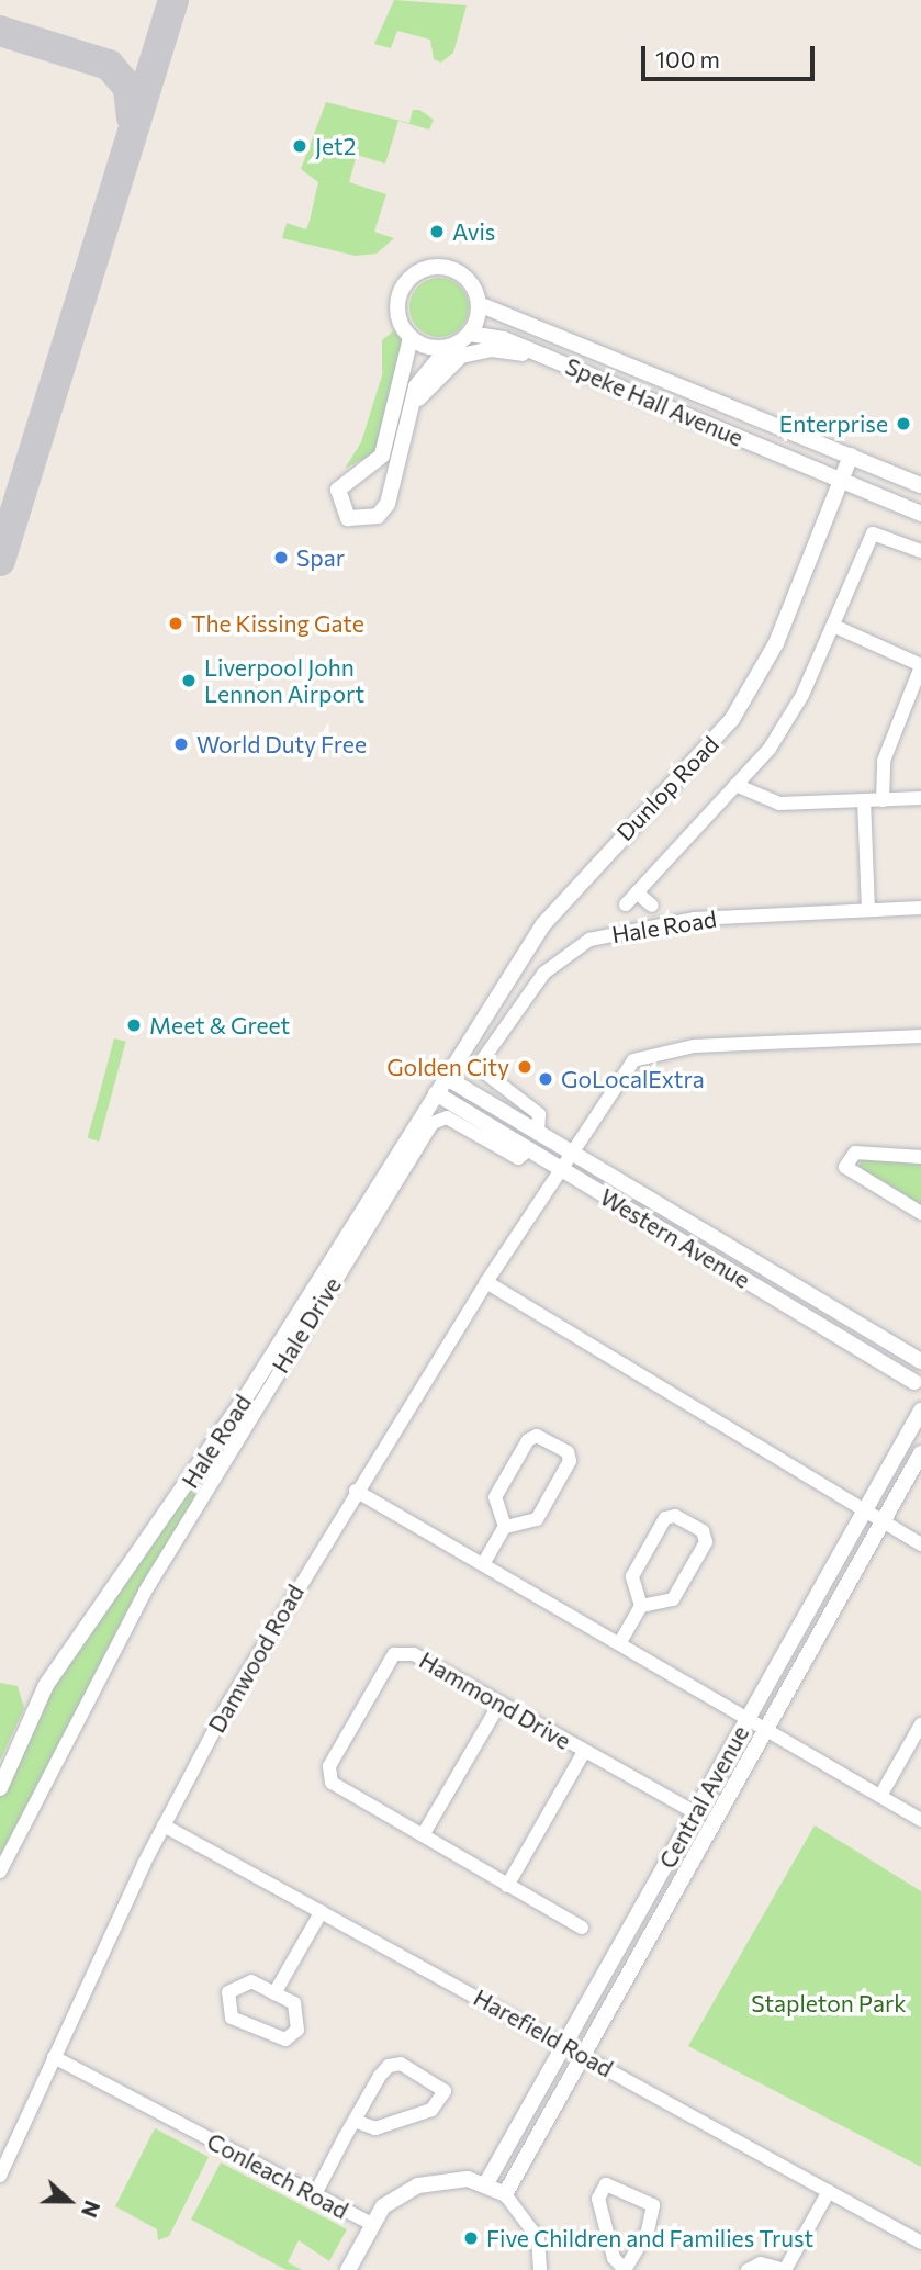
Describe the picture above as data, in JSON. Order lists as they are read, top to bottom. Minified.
{"streets":{"street":["Speke Hall Avenue","Dunlop Road","Hale Road","Western Avenue","Hale Drive","Damwood Road","Hammond Drive","Central Avenue","Harefield Road","Conleach Road"]},"crossings":[["Speke Hall Avenue","Dunlop Road"],["Dunlop Road","Hale Road"],["Dunlop Road","Western Avenue"],["Hale Road","Western Avenue"],["Hale Road","Hale Drive"],["Western Avenue","Hale Drive"],["Western Avenue","Damwood Road"],["Damwood Road","Harefield Road"],["Damwood Road","Conleach Road"],["Hammond Drive","Central Avenue"],["Central Avenue","Harefield Road"],["Central Avenue","Conleach Road"]],"parks":["Stapleton Park"],"places":["Jet2","Avis","Enterprise","Spar","The Kissing Gate","Liverpool John Lennon Airport","World Duty Free","Meet & Greet","Golden City","GoLocalExtra","Five Children and Families Trust"],"scale_bar":"100 m","north":"right"}
